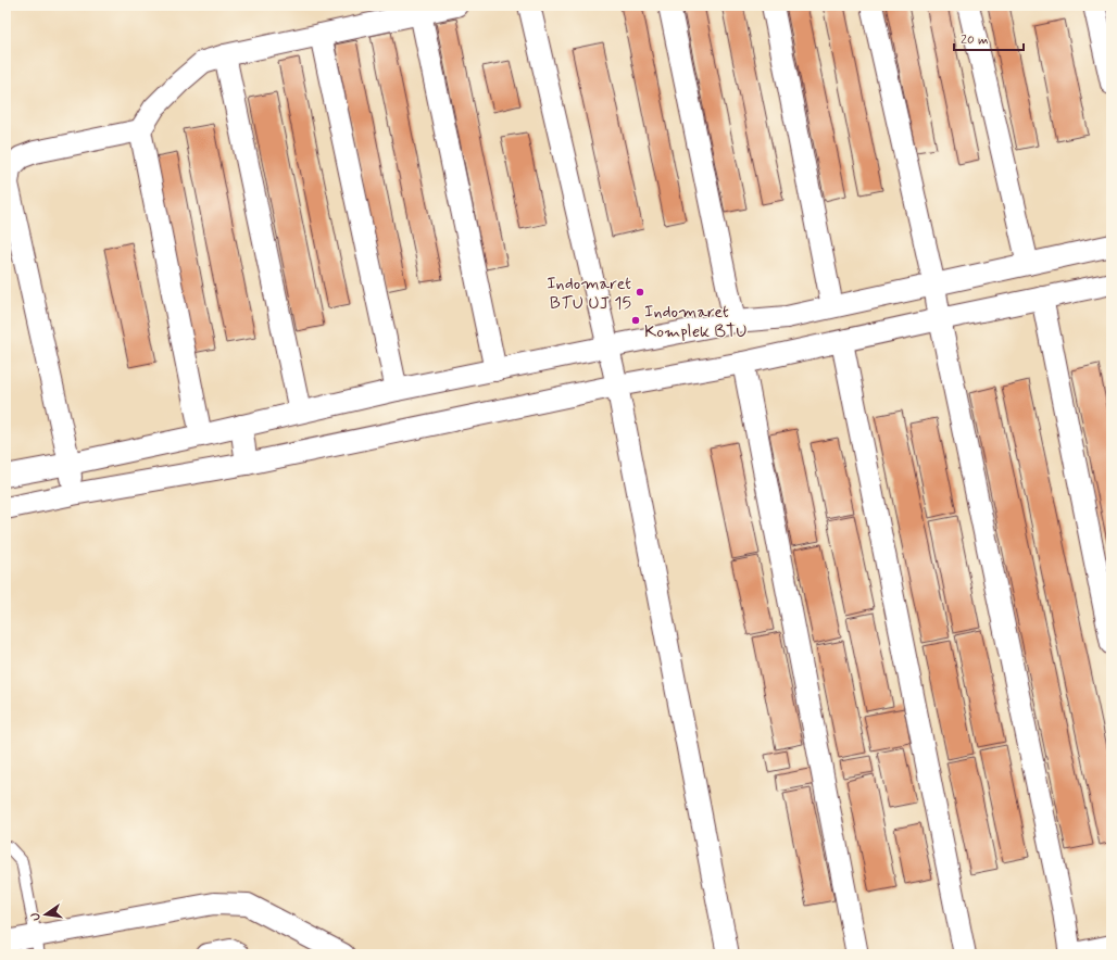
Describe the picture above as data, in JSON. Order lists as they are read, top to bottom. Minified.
{"places":["Indomaret BTU UJ 15","Indomaret Komplek BTU"],"scale_bar":"20 m","north":"left"}
